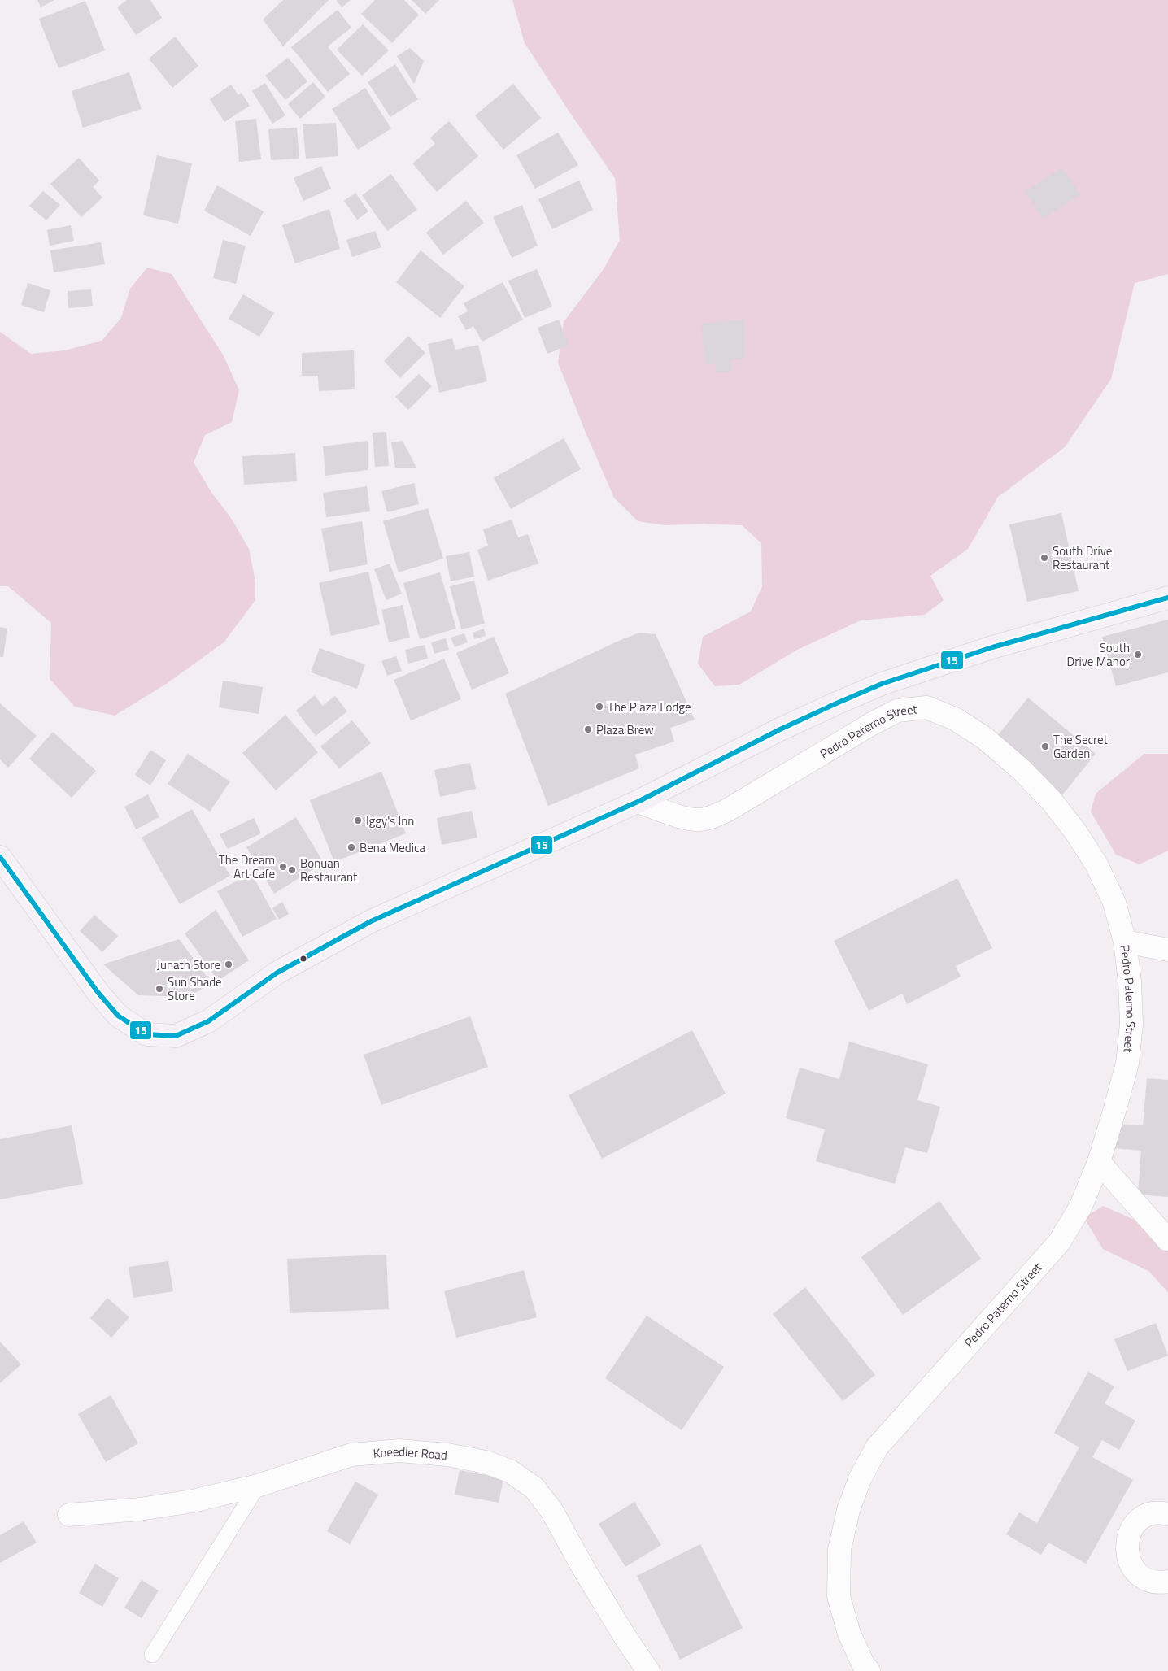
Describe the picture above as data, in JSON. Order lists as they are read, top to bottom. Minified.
{"streets":{"street":["Pedro Paterno Street","Kneedler Road"]},"places":["South Drive Restaurant","South Drive Manor","The Plaza Lodge","Plaza Brew","The Secret Garden","Iggy's Inn","Bena Medica","The Dream Art Cafe","Bonuan Restaurant","Junath Store","Sun Shade Store"],"lines":["transit line 15"]}
